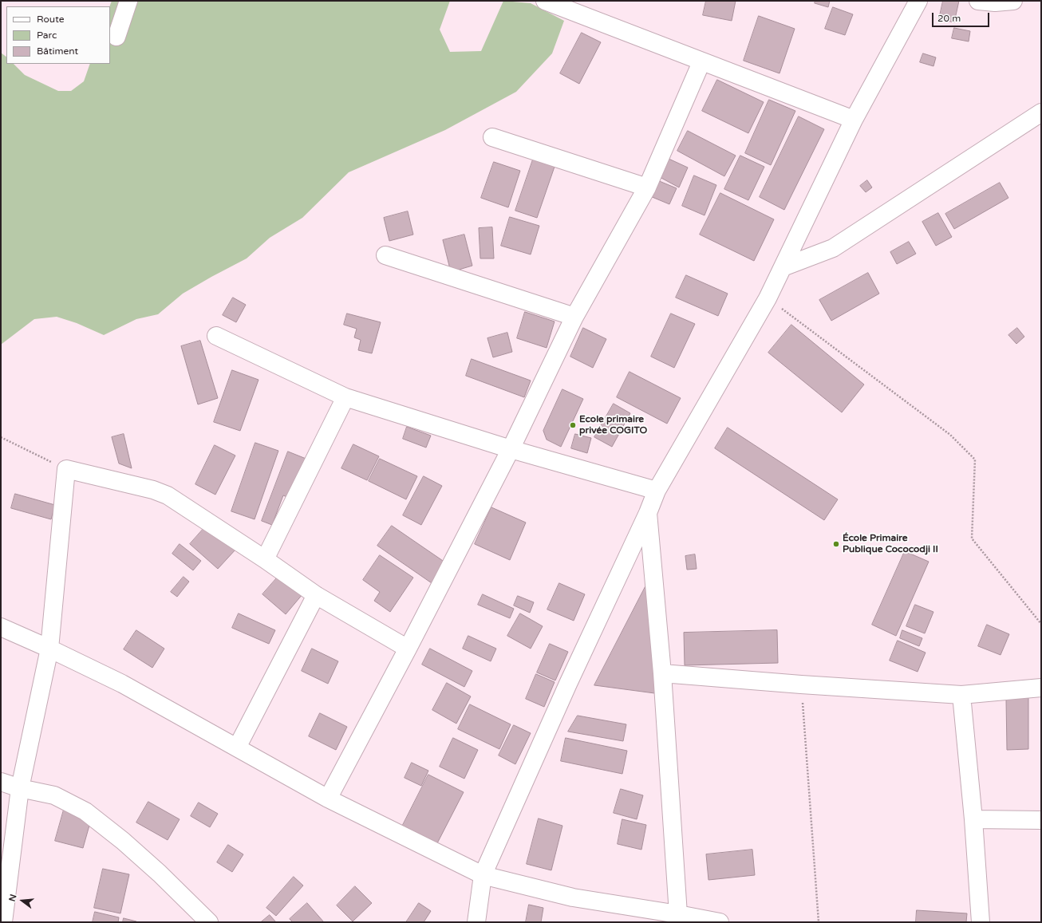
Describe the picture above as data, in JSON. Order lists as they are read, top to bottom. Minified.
{"places":["Ecole primaire privée COGITO","École Primaire Publique Cococodji II"],"legend":["Route","Parc","Bâtiment"],"scale_bar":"20 m","north":"left"}
